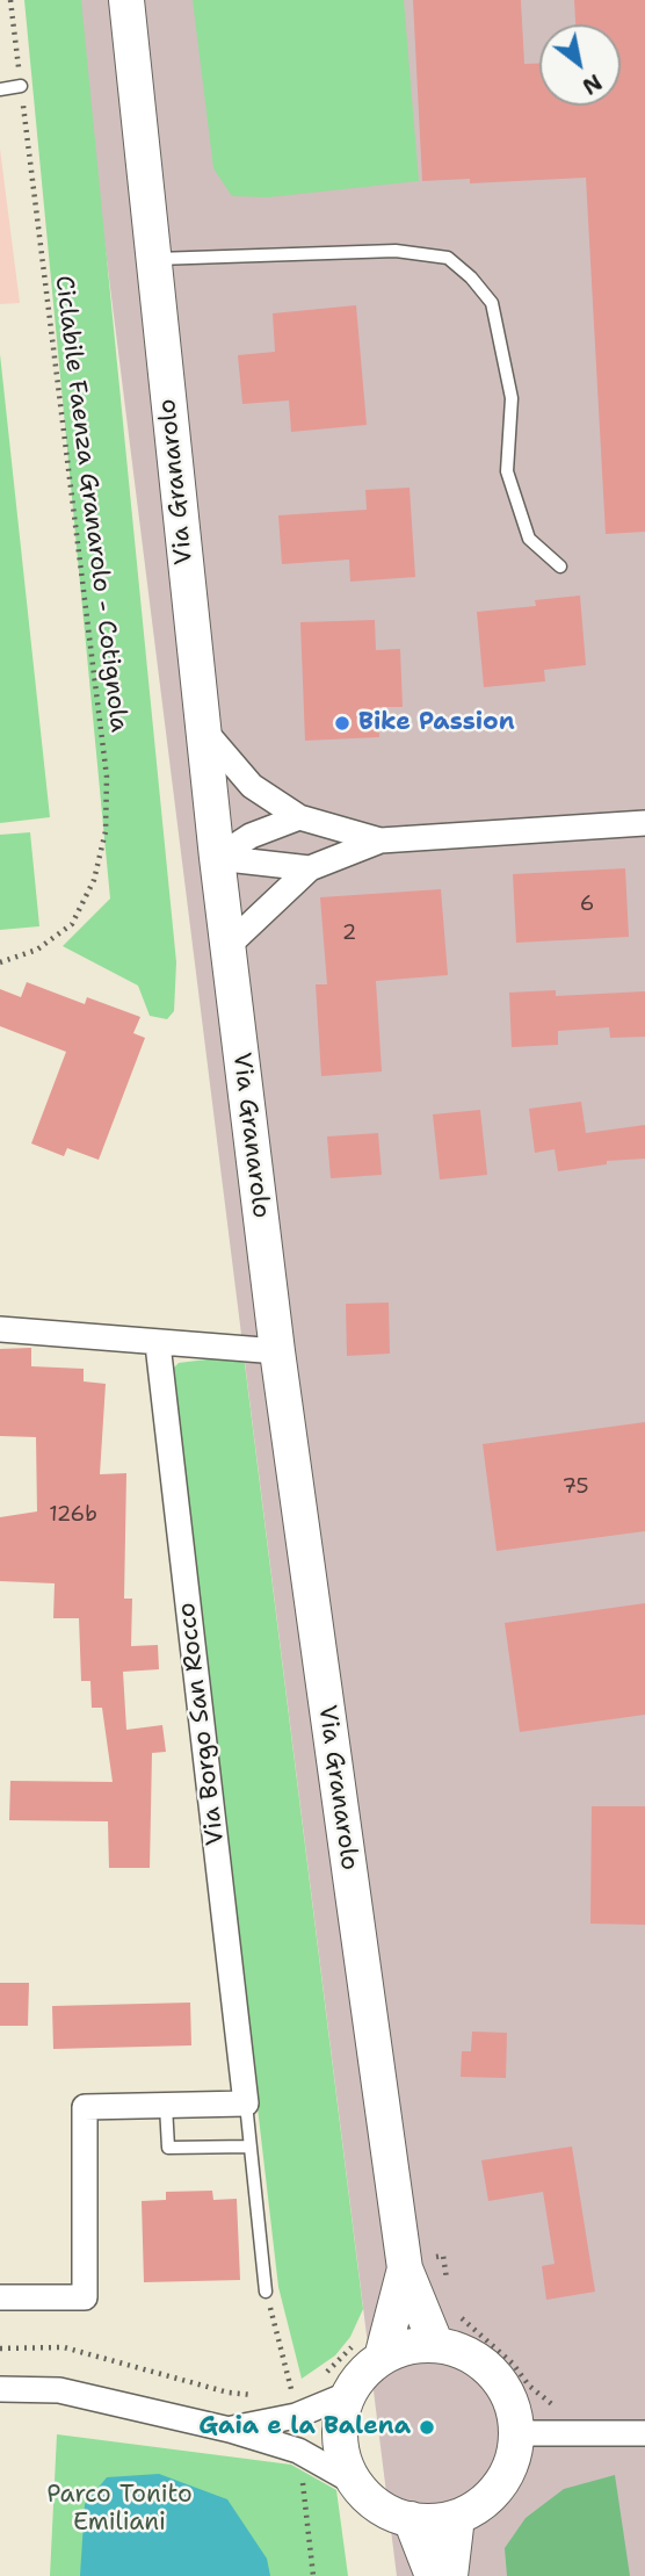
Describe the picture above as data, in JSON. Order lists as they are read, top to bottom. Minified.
{"streets":{"main road":["Via Granarolo"],"street":["Via Borgo San Rocco"],"path":["Ciclabile Faenza Granarolo - Cotignola"]},"parks":["Parco Tonito Emiliani"],"places":["Bike Passion","Gaia e la Balena"],"house_numbers":["6","2","75","126b"],"north":"bottom right"}
